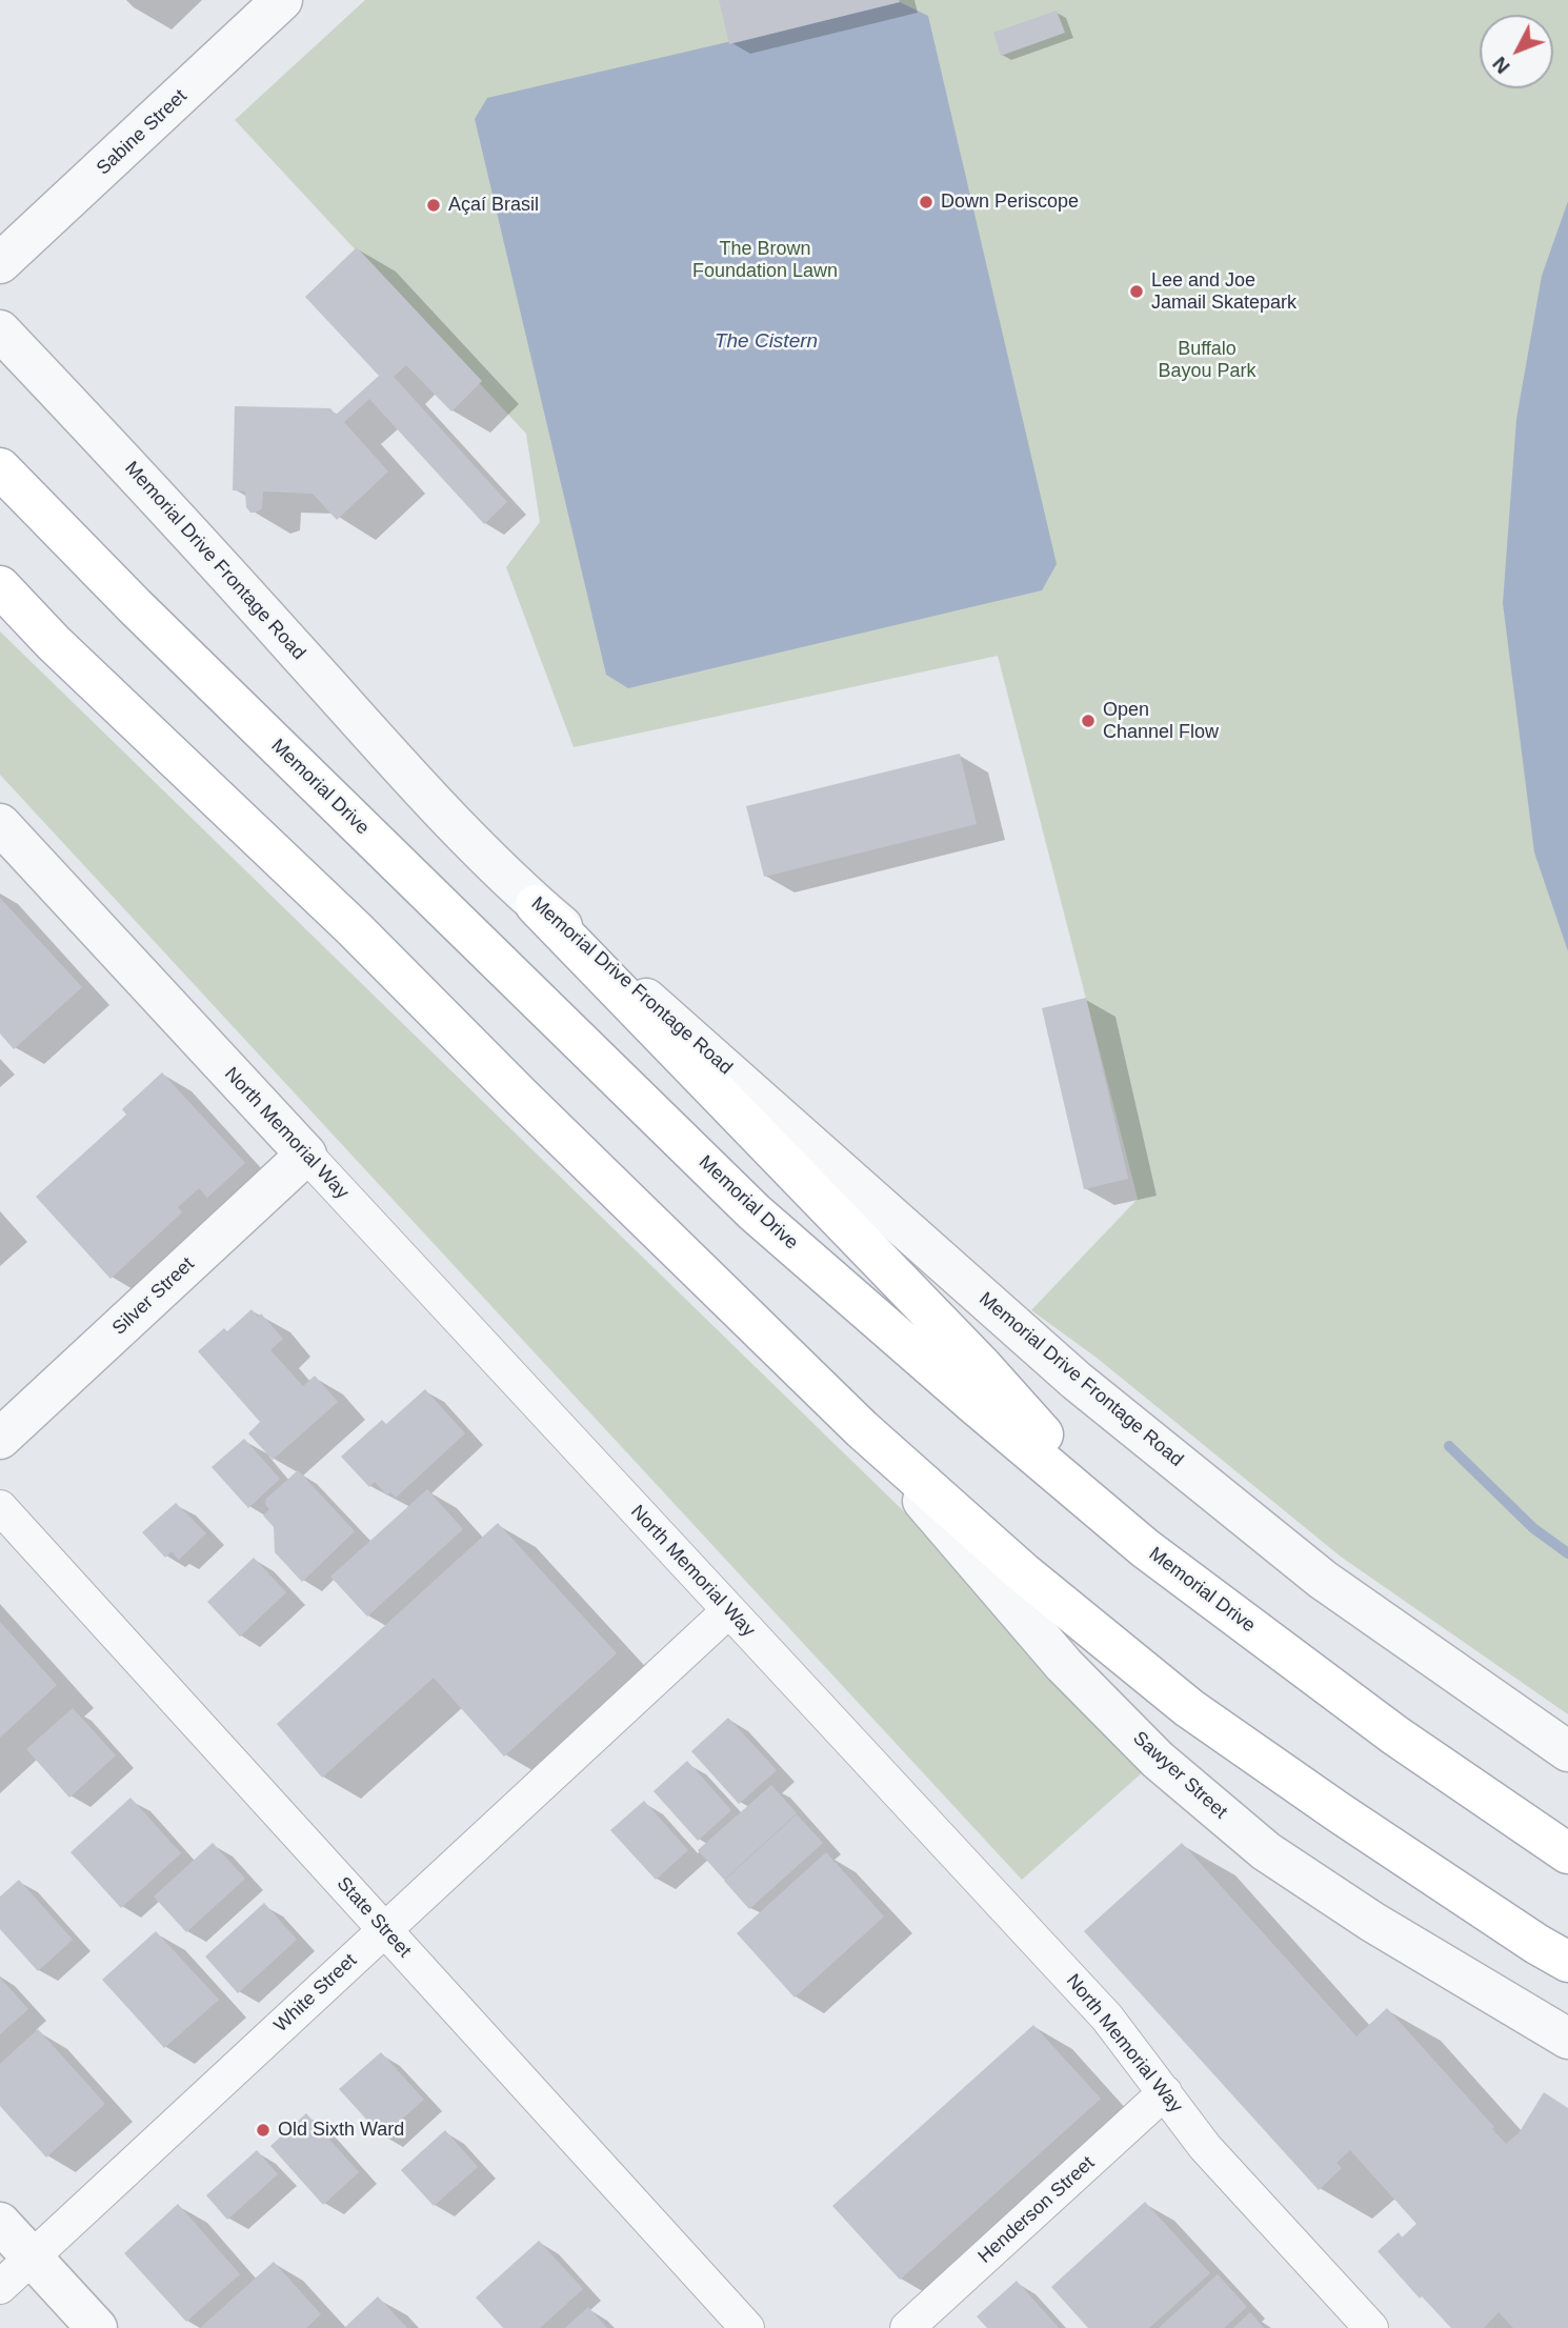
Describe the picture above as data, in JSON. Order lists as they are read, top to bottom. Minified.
{"streets":{"main road":["Memorial Drive"],"street":["Sabine Street","Memorial Drive Frontage Road","North Memorial Way","Silver Street","Sawyer Street","State Street","White Street","Henderson Street"]},"crossings":[["North Memorial Way","Silver Street"],["North Memorial Way","White Street"],["North Memorial Way","Henderson Street"],["State Street","White Street"]],"water":["The Cistern"],"parks":["The Brown Foundation Lawn","Buffalo Bayou Park"],"places":["Down Periscope","Açaí Brasil","Lee and Joe Jamail Skatepark","Open Channel Flow","Old Sixth Ward"],"north":"bottom left"}
